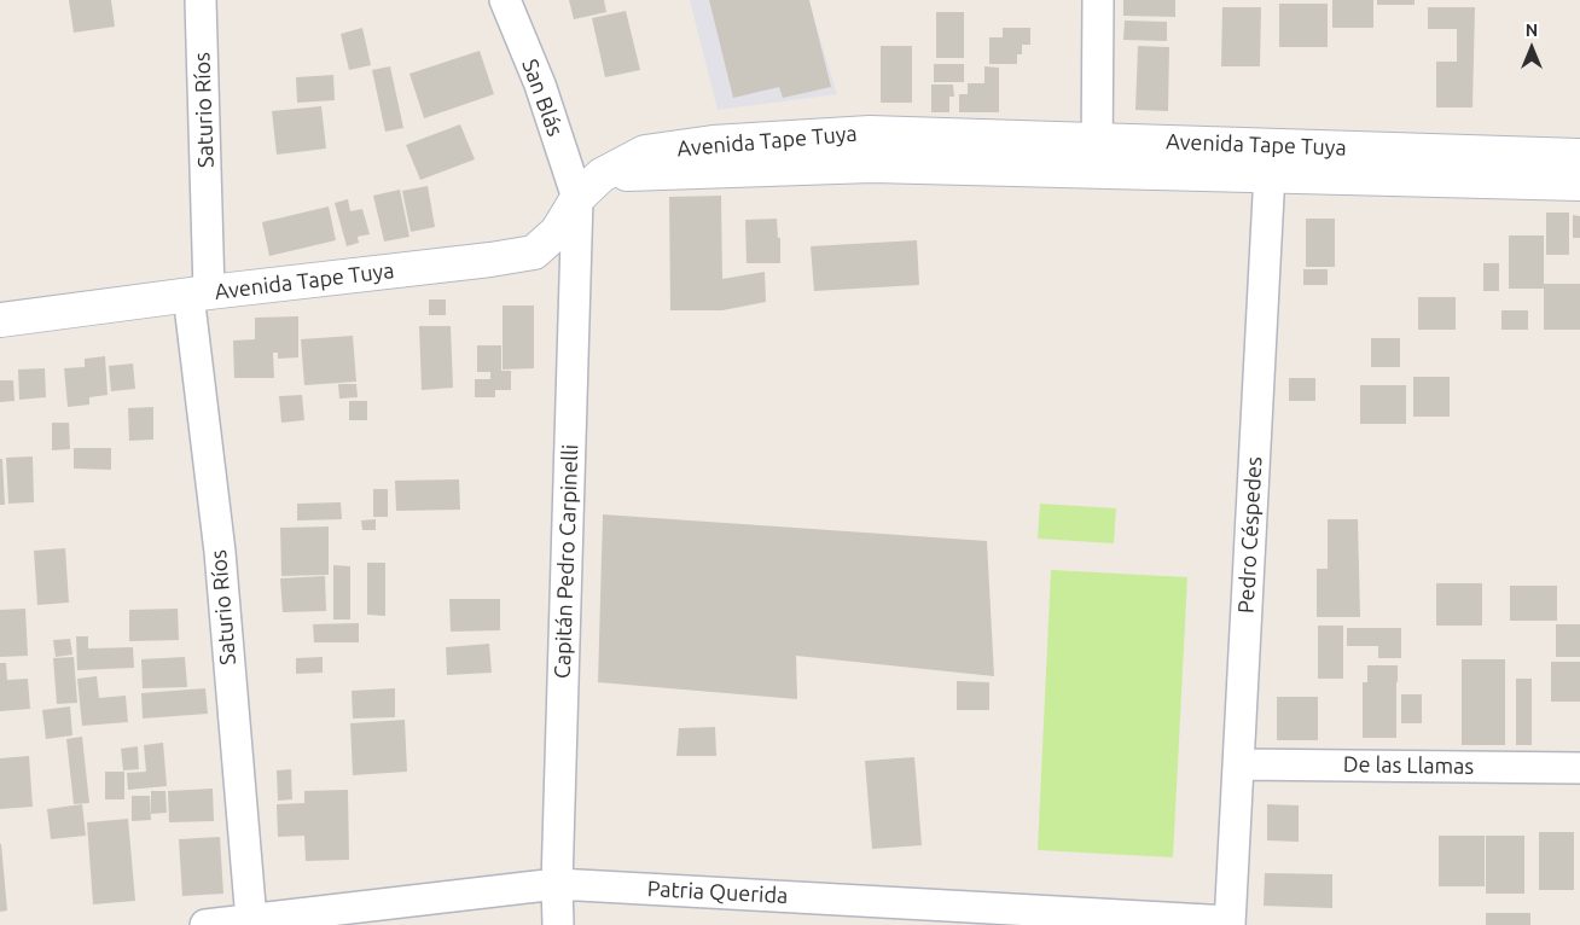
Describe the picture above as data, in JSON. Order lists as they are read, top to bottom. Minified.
{"streets":{"street":["San Blás","Saturio Ríos","Avenida Tape Tuya","Pedro Céspedes","Capitán Pedro Carpinelli","De las Llamas","Patria Querida"]},"crossings":[["San Blás","Avenida Tape Tuya"],["San Blás","Capitán Pedro Carpinelli"],["Saturio Ríos","Avenida Tape Tuya"],["Saturio Ríos","Patria Querida"],["Avenida Tape Tuya","Pedro Céspedes"],["Avenida Tape Tuya","Capitán Pedro Carpinelli"],["Pedro Céspedes","De las Llamas"],["Pedro Céspedes","Patria Querida"],["Capitán Pedro Carpinelli","Patria Querida"]],"north":"top"}
